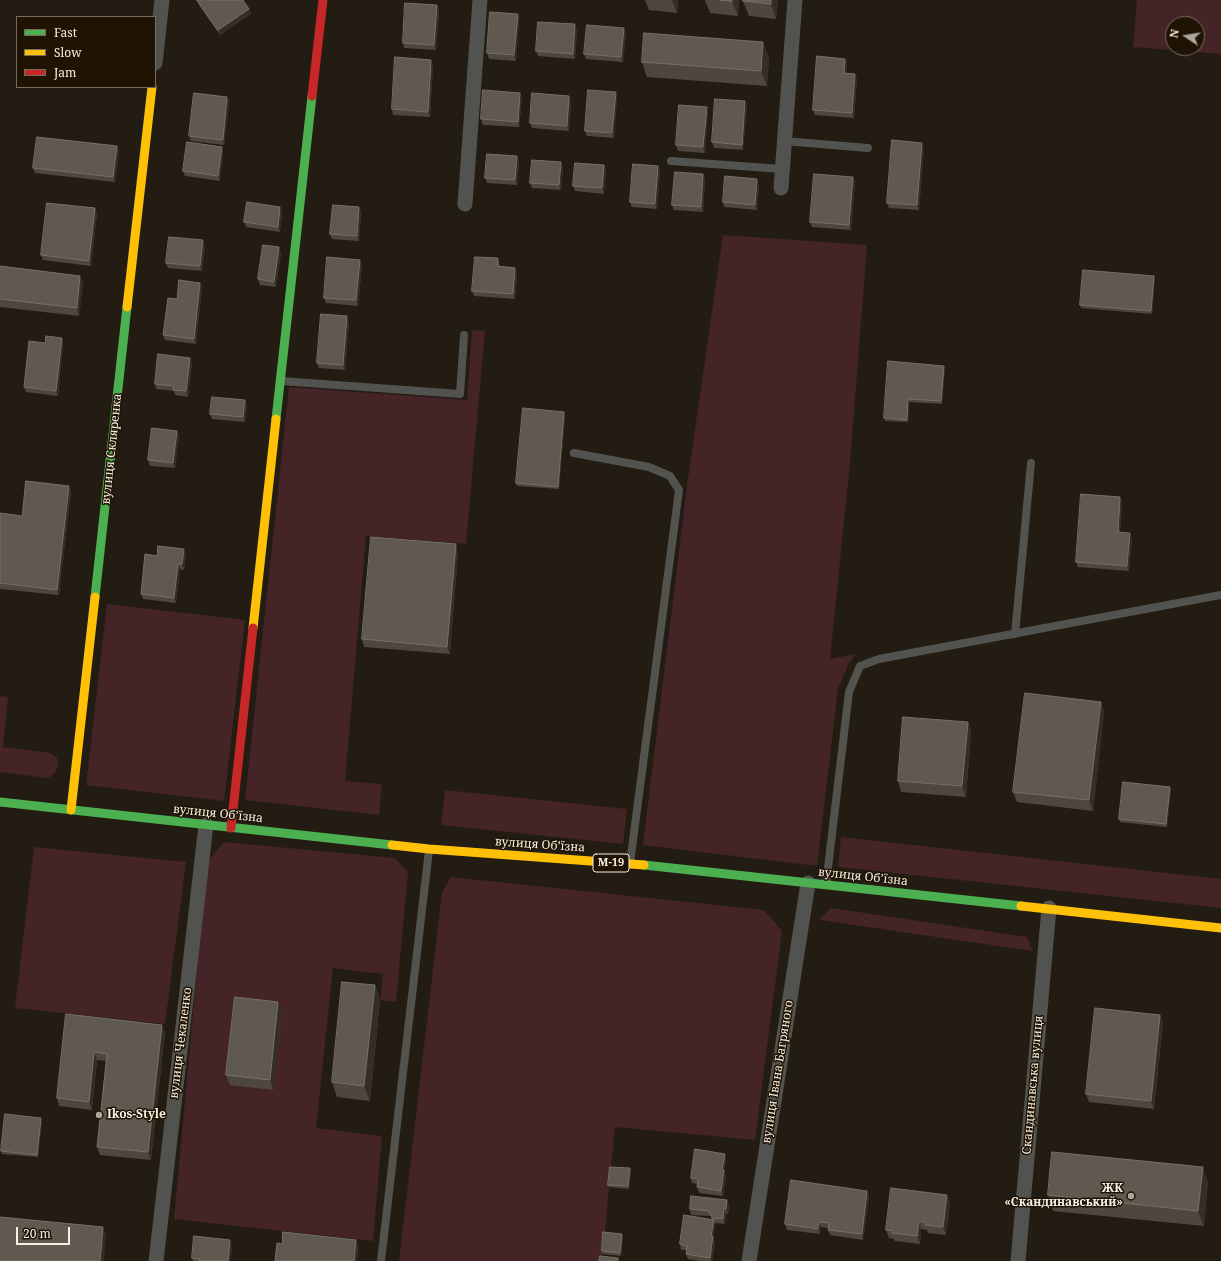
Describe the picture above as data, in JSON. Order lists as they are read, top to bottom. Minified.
{"streets":{"main road":["вулиця Скляренка","вулиця Об’їзна","М-19"],"street":["вулиця Чекаленко","вулиця Івана Багряного","Скандинавська вулиця"]},"crossings":[["вулиця Скляренка","вулиця Об’їзна"],["вулиця Об’їзна","вулиця Чекаленко"],["вулиця Об’їзна","вулиця Івана Багряного"],["вулиця Об’їзна","Скандинавська вулиця"]],"places":["Ikos-Style","ЖК «Скандинавський»"],"legend":["Fast","Slow","Jam"],"scale_bar":"20 m","north":"left"}
